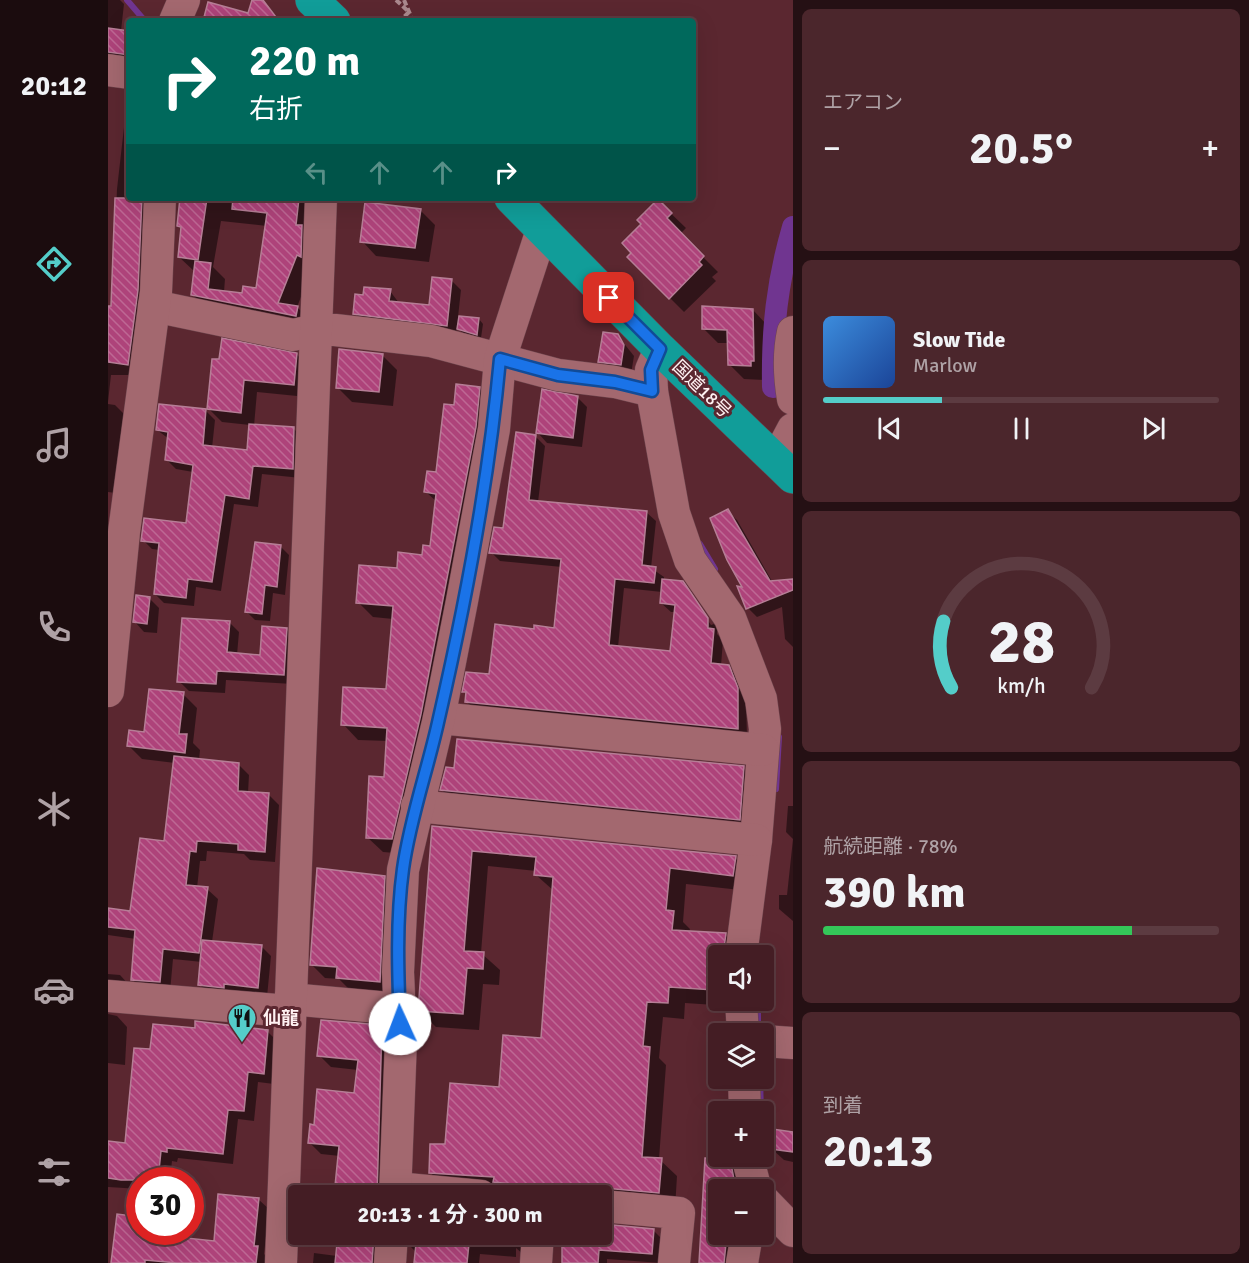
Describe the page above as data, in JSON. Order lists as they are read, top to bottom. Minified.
{"streets":{"highway":["国道18号"]},"places":{"restaurant":["仙龍"]},"page":{"tabs":"20:12","tile":["エアコン",["航続距離 · 78%","390 km"],["到着","20:13"]],"turn":["220 m","右折"],"heat":["−","20.5°","+"],"song":["Slow Tide","Marlow"],"map_buttons":["+","−"],"limit":"30","trip":"20:13 · 1 分 · 300 m","gauge":["28","km/h"]}}
